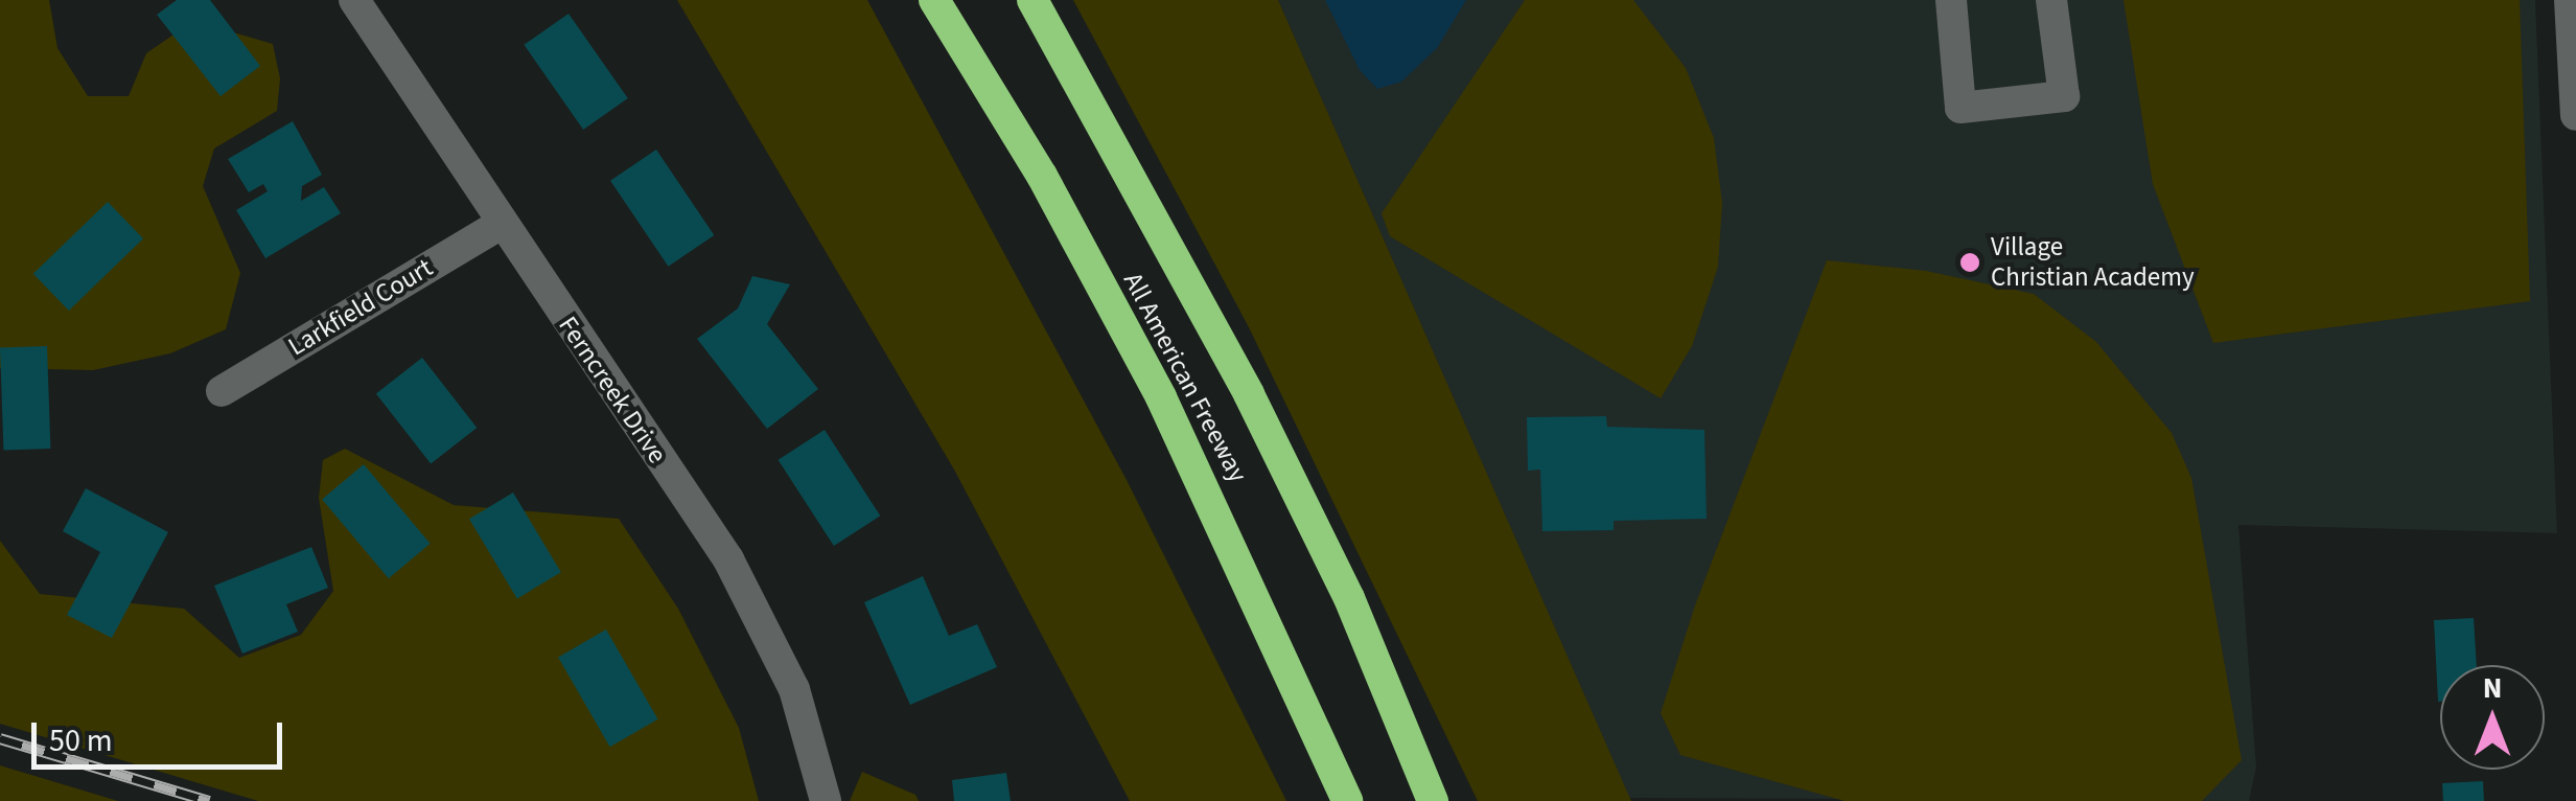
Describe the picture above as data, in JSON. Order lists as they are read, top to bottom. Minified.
{"streets":{"highway":["All American Freeway"],"street":["Larkfield Court","Ferncreek Drive"]},"crossings":[["Larkfield Court","Ferncreek Drive"]],"places":["Village Christian Academy"],"scale_bar":"50 m","north":"top"}
